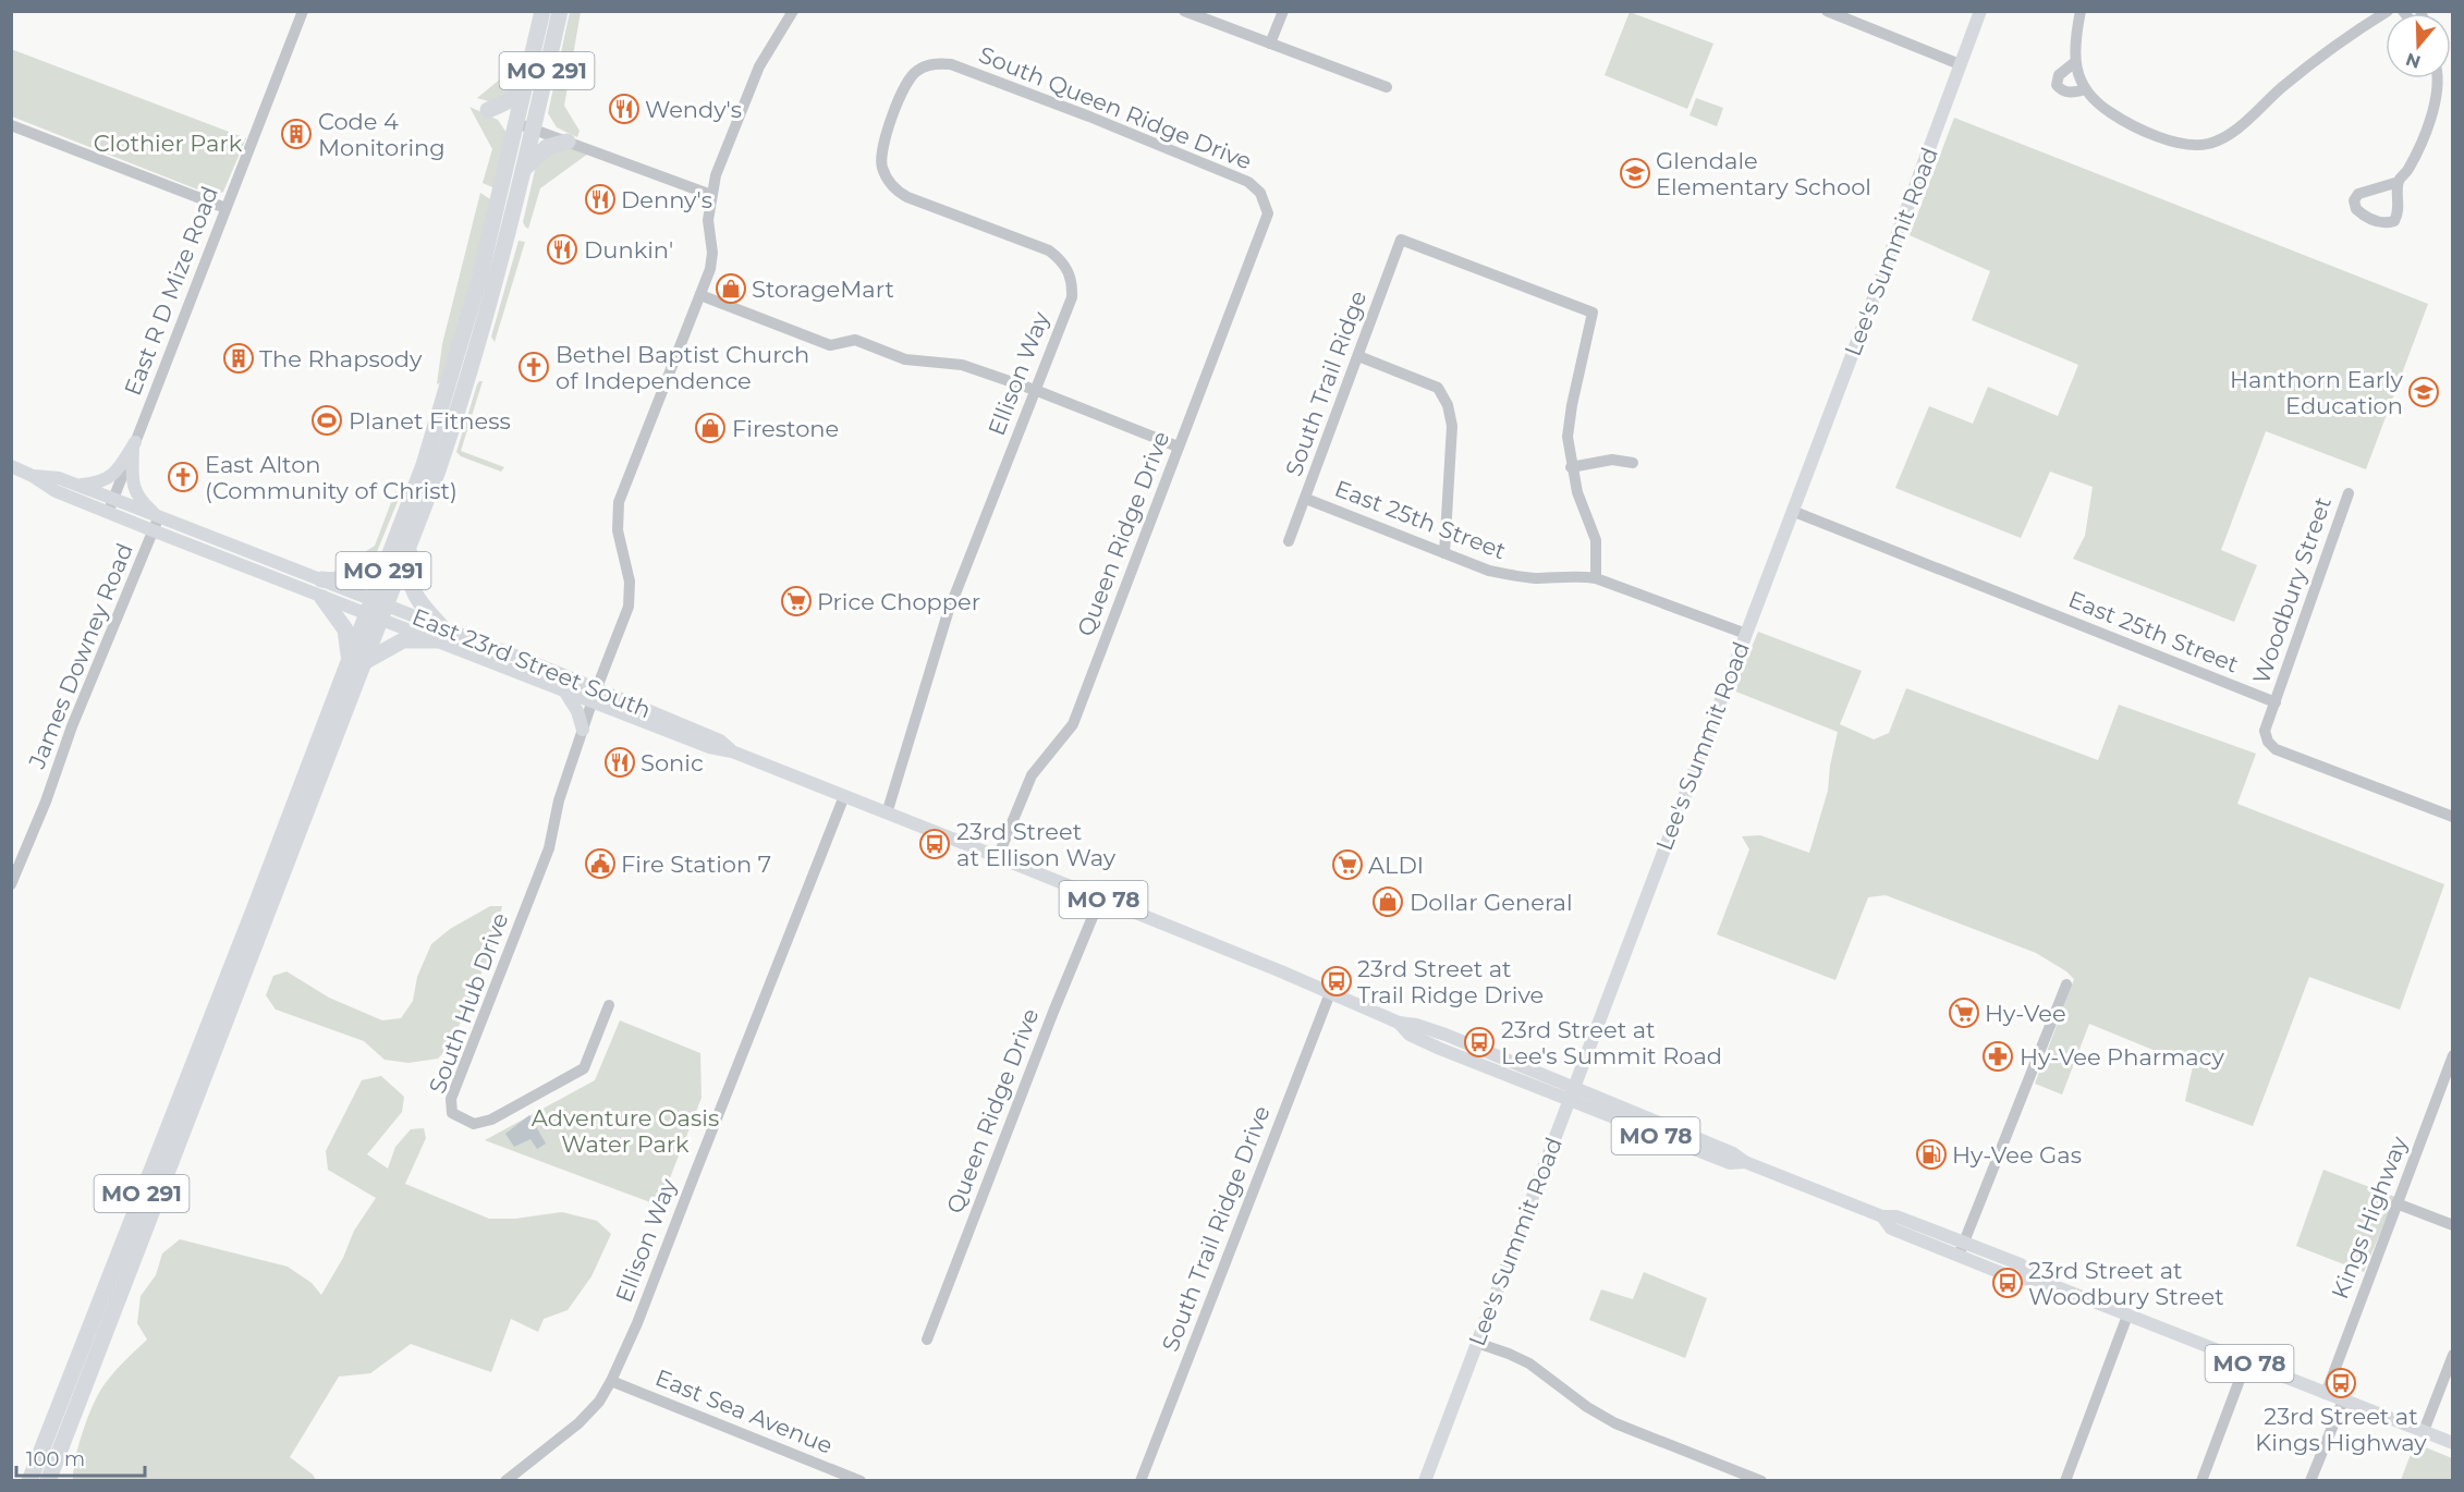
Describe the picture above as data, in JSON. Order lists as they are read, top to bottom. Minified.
{"streets":{"highway":["MO 291"],"main road":["Lee's Summit Road","East 23rd Street South","MO 78"],"street":["South Queen Ridge Drive","East R D Mize Road","Ellison Way","South Trail Ridge","East 25th Street","Queen Ridge Drive","Woodbury Street","James Downey Road","South Hub Drive","Kings Highway","South Trail Ridge Drive","East Sea Avenue"]},"crossings":[["MO 291","East 23rd Street South"],["South Queen Ridge Drive","Ellison Way"],["South Queen Ridge Drive","Queen Ridge Drive"],["Lee's Summit Road","East 25th Street"],["Lee's Summit Road","East 23rd Street South"],["East R D Mize Road","East 23rd Street South"],["Ellison Way","East 23rd Street South"],["Ellison Way","East Sea Avenue"],["South Trail Ridge","East 25th Street"],["East 25th Street","Woodbury Street"],["Queen Ridge Drive","East 23rd Street South"],["James Downey Road","East 23rd Street South"],["East 23rd Street South","South Hub Drive"],["East 23rd Street South","Kings Highway"],["East 23rd Street South","South Trail Ridge Drive"]],"parks":["Clothier Park","Adventure Oasis Water Park"],"places":{"restaurant":["Wendy's","Denny's","Dunkin'","Sonic"],"building":["Code 4 Monitoring","The Rhapsody"],"school or university":["Glendale Elementary School","Hanthorn Early Education"],"shop":["StorageMart","Firestone","Dollar General"],"church":["Bethel Baptist Church of Independence","East Alton (Community of Christ)"],"sports":["Planet Fitness"],"supermarket":["Price Chopper","ALDI","Hy-Vee"],"bus stop":["23rd Street at Ellison Way","23rd Street at Trail Ridge Drive","23rd Street at Lee's Summit Road","23rd Street at Woodbury Street","23rd Street at Kings Highway"],"public building":["Fire Station 7"],"pharmacy":["Hy-Vee Pharmacy"],"fuel station":["Hy-Vee Gas"]},"scale_bar":"100 m","north":"bottom"}
